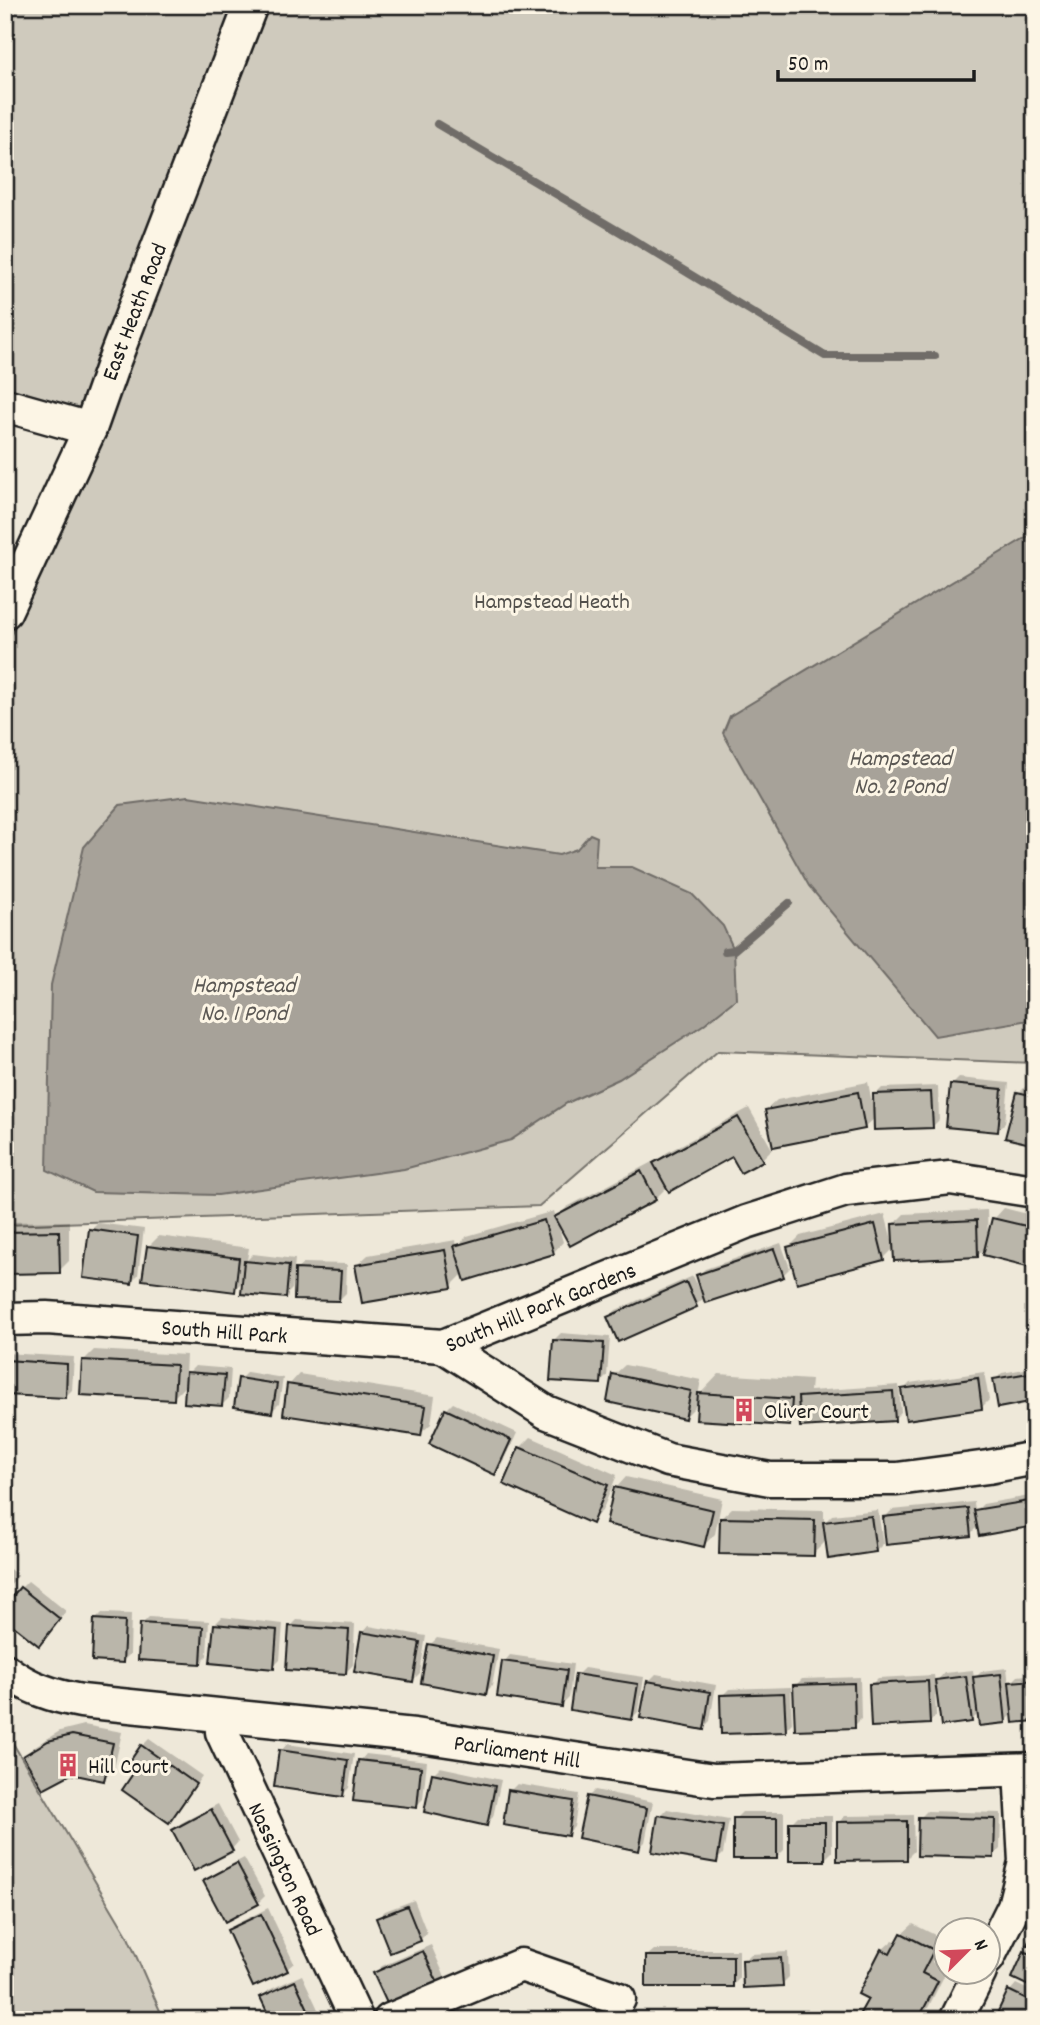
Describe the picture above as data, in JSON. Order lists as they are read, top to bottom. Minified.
{"streets":{"street":["East Heath Road","South Hill Park Gardens","South Hill Park","Parliament Hill","Nassington Road"]},"crossings":[["South Hill Park Gardens","South Hill Park"],["Parliament Hill","Nassington Road"]],"water":["Hampstead No. 2 Pond","Hampstead No. 1 Pond"],"parks":["Hampstead Heath"],"places":{"building":["Oliver Court","Hill Court"]},"scale_bar":"50 m","north":"top right"}
